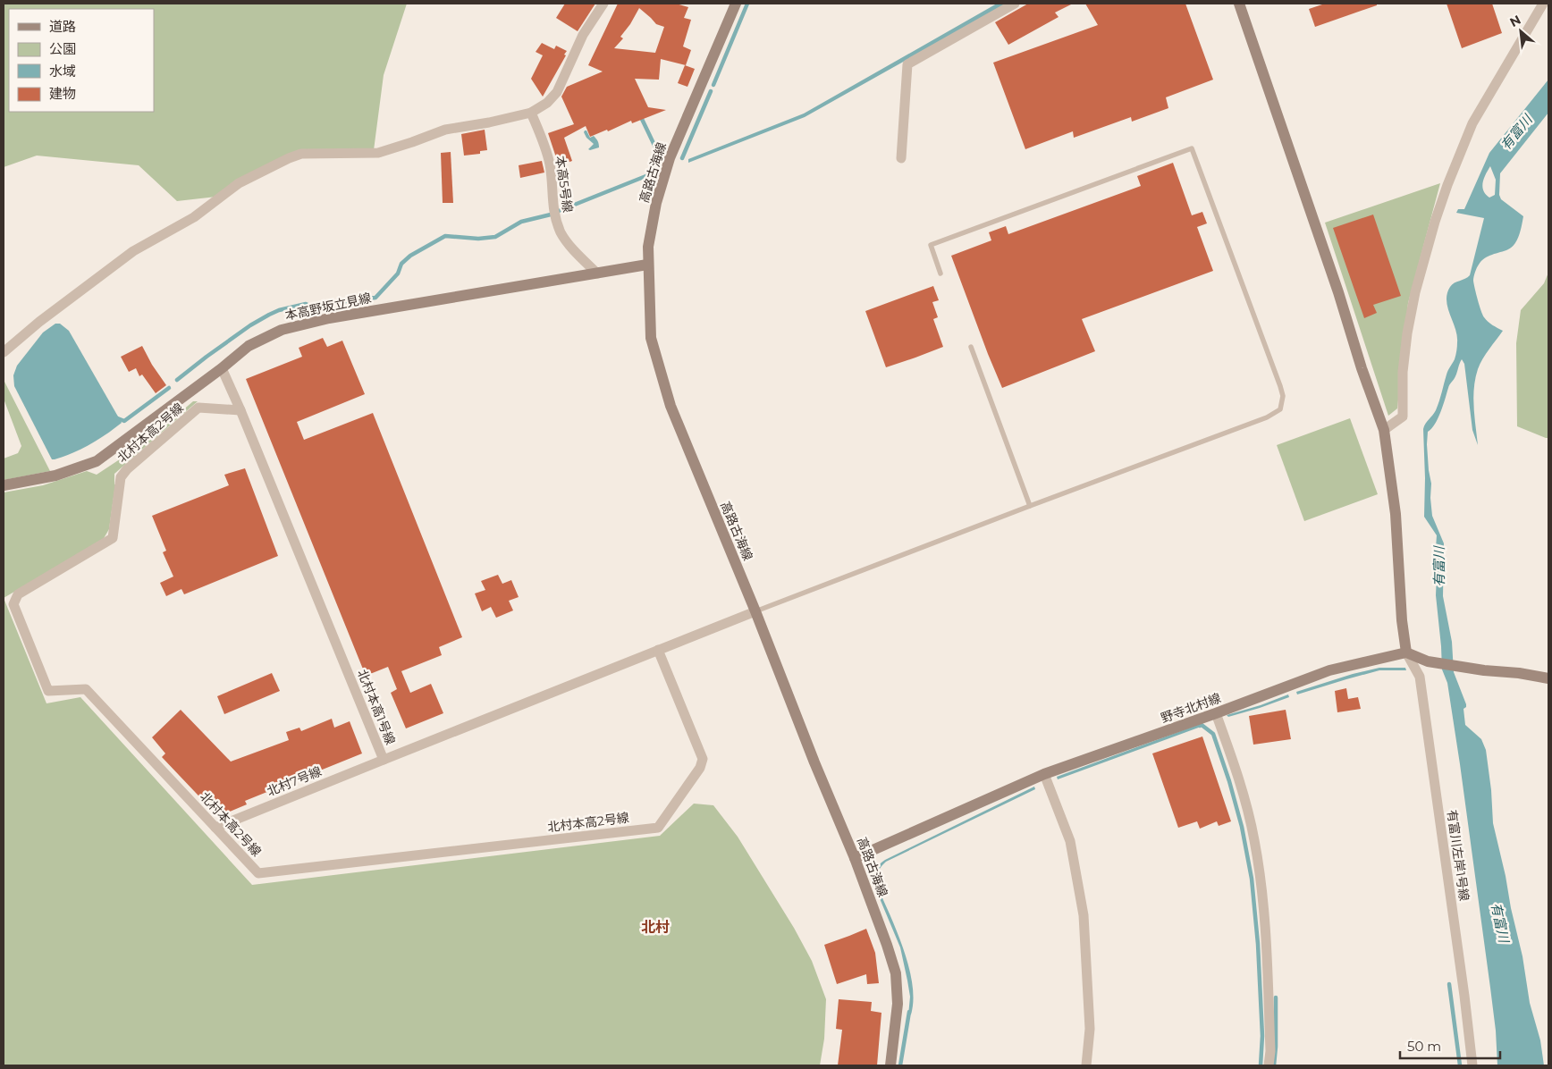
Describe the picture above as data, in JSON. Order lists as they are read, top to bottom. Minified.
{"streets":{"street":["高路古海線","本高5号線","本高野坂立見線","北村本高2号線","北村本高1号線","野寺北村線","北村7号線","有富川左岸1号線"]},"crossings":[["高路古海線","本高野坂立見線"],["高路古海線","北村本高1号線"],["高路古海線","野寺北村線"],["本高5号線","本高野坂立見線"],["本高野坂立見線","北村本高1号線"],["北村本高2号線","北村本高1号線"],["北村本高2号線","北村7号線"],["北村本高1号線","北村7号線"],["野寺北村線","有富川左岸1号線"]],"districts":["北村"],"water":["有富川"],"legend":["道路","公園","水域","建物"],"scale_bar":"50 m","north":"top left"}
